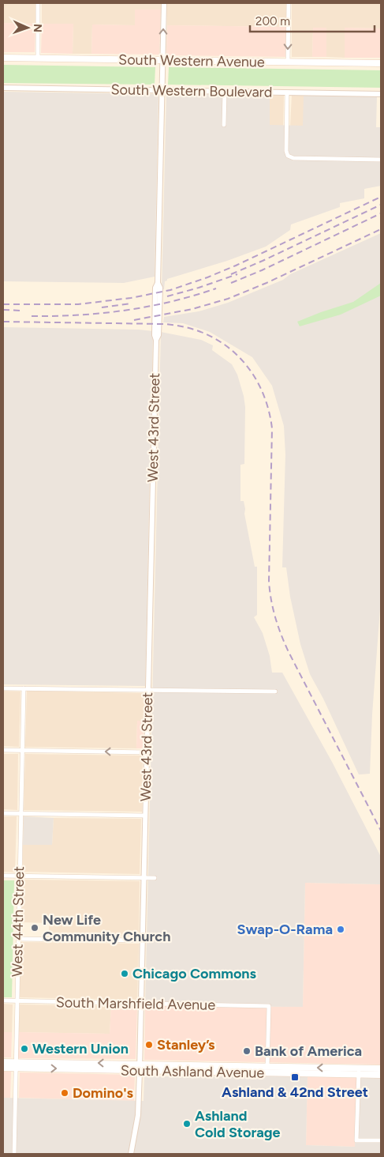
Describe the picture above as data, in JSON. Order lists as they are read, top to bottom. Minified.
{"streets":{"main road":["South Western Avenue","South Ashland Avenue"],"street":["South Western Boulevard","West 43rd Street","West 44th Street","South Marshfield Avenue"]},"crossings":[["South Western Avenue","West 43rd Street"],["South Western Boulevard","West 43rd Street"],["West 43rd Street","South Marshfield Avenue"],["West 43rd Street","South Ashland Avenue"],["West 44th Street","South Marshfield Avenue"],["West 44th Street","South Ashland Avenue"],["South Marshfield Avenue","South Ashland Avenue"]],"places":{"other":["New Life Community Church","Swap-O-Rama","Chicago Commons","Stanley’s","Western Union","Bank of America","Domino's","Ashland Cold Storage"],"transit":["Ashland & 42nd Street"]},"scale_bar":"200 m","north":"right"}
